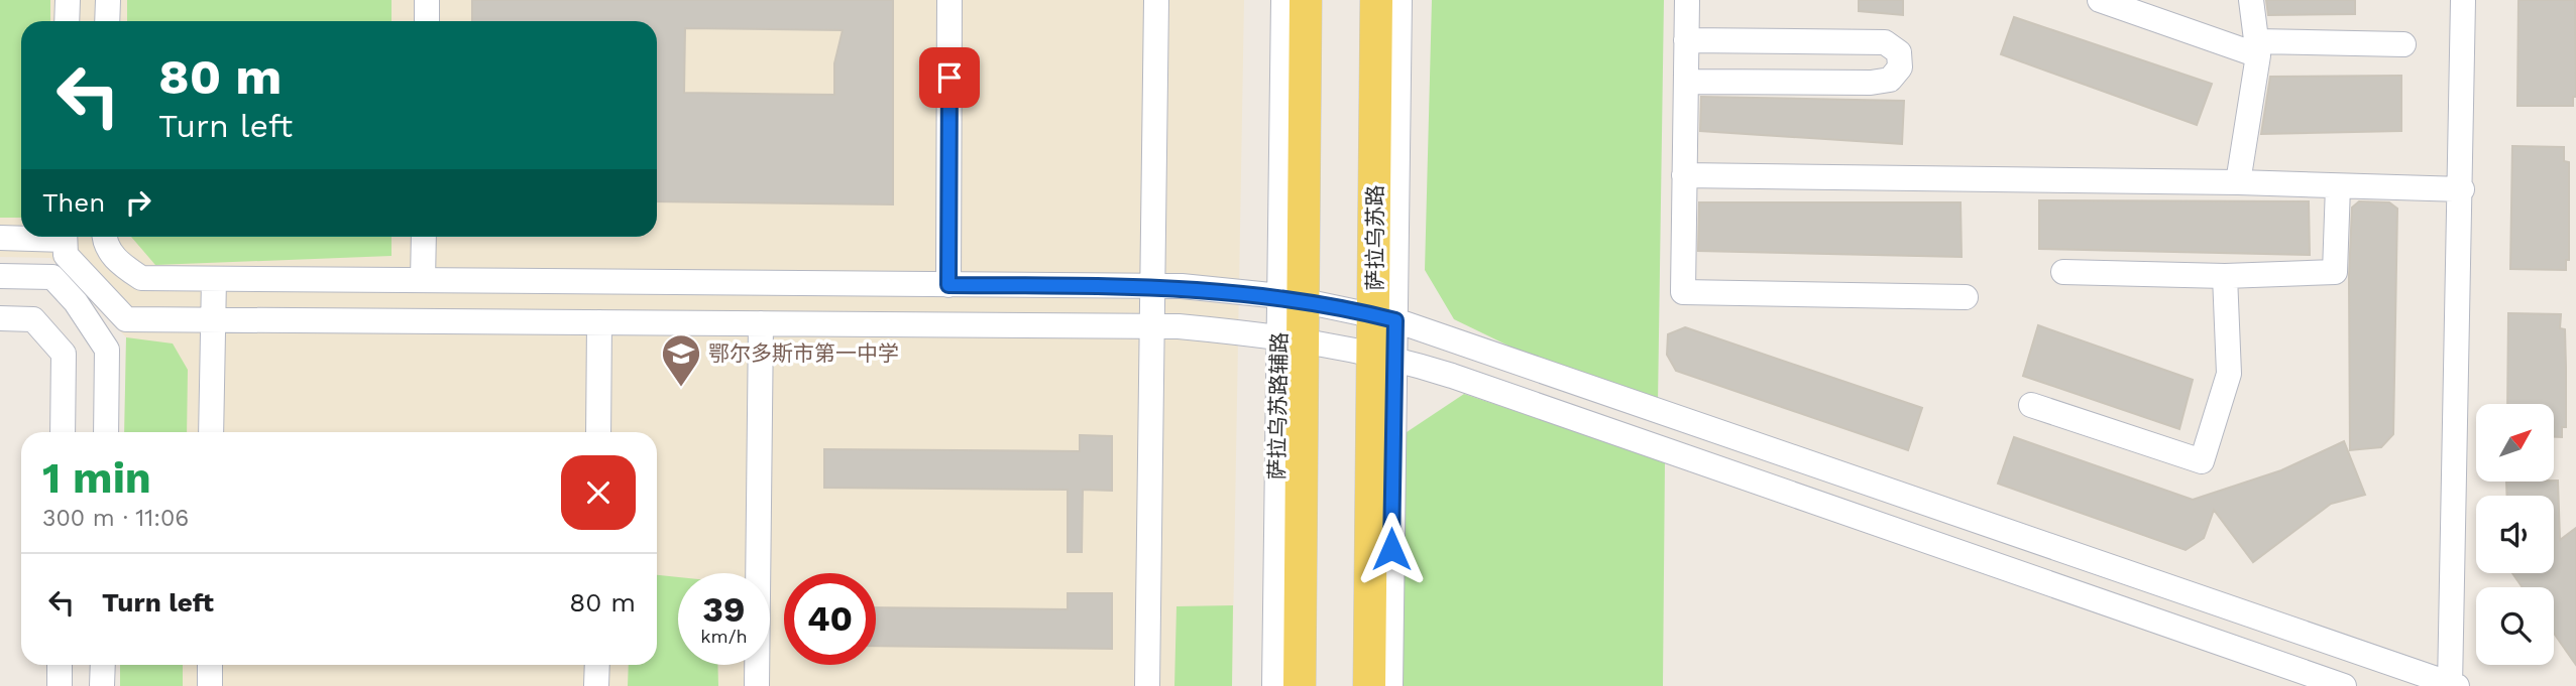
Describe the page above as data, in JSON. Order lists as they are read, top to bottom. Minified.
{"streets":{"main road":["萨拉乌苏路"],"street":["萨拉乌苏路辅路"]},"places":{"school or university":["鄂尔多斯市第一中学"]},"north":"top right","page":{"turn":["80 m","Turn left"],"then":"Then","heading":["1 min","300 m · 11:06"],"list":[{"name":"Turn left","value":"80 m"}],"speed":"39 km/h","limit":"40"}}
